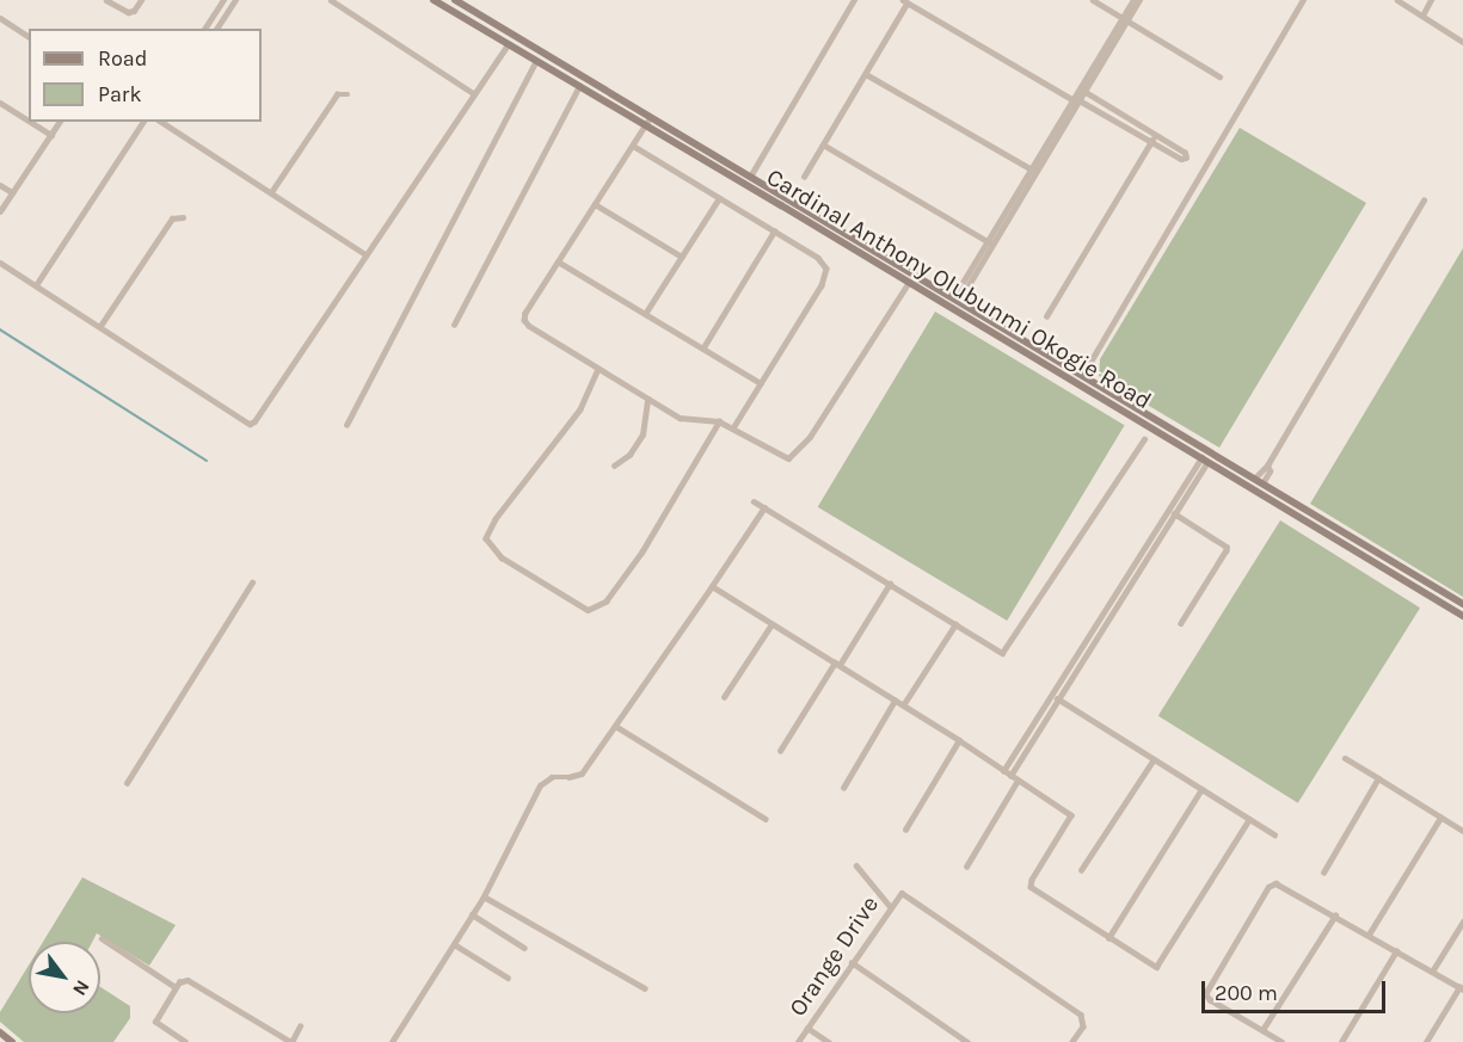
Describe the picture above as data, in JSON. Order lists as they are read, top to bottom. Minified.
{"streets":{"street":["Cardinal Anthony Olubunmi Okogie Road","Orange Drive"]},"legend":["Road","Park"],"scale_bar":"200 m","north":"bottom right"}
